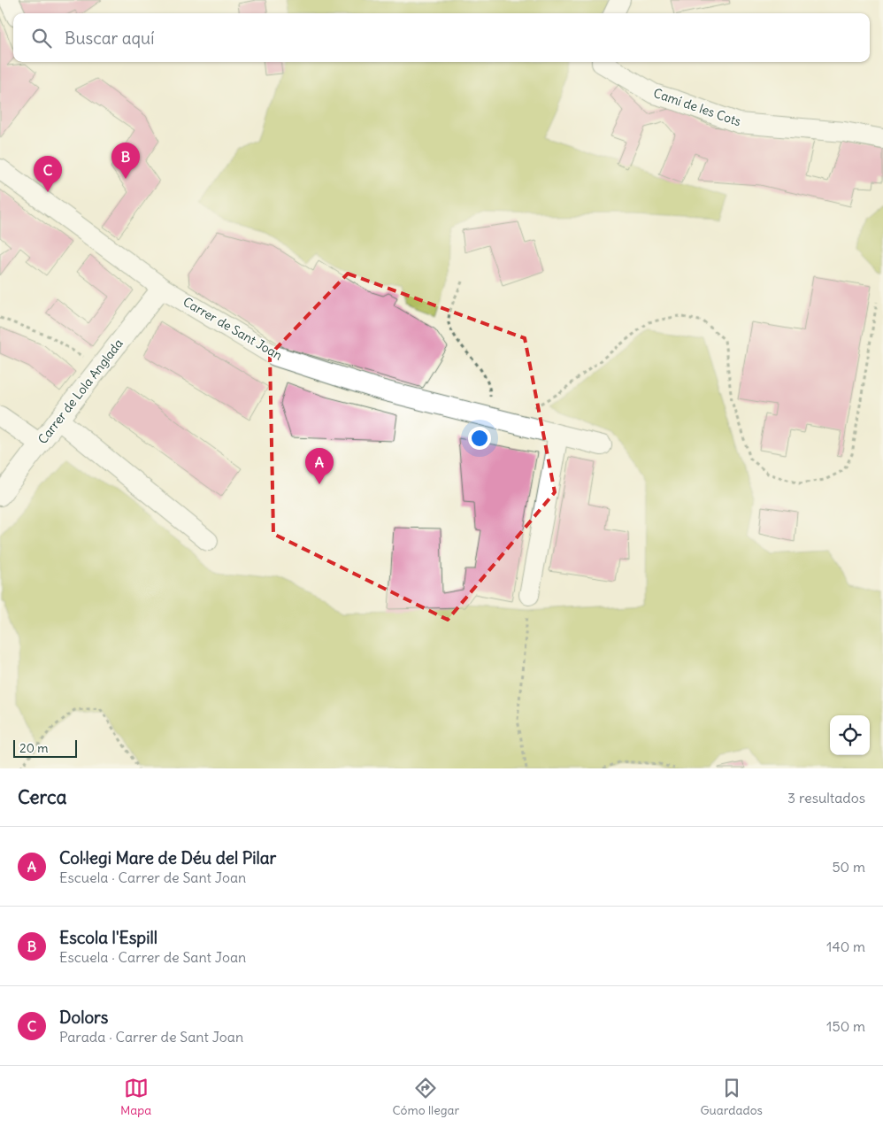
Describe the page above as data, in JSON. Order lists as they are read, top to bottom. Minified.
{"streets":{"street":["Camí de les Cots","Carrer de Sant Joan","Carrer de Lola Anglada"]},"crossings":[["Carrer de Sant Joan","Carrer de Lola Anglada"]],"scale_bar":"20 m","page":{"search":"Buscar aquí","pins":["B","C","A"],"scale":"20 m","heading":["Cerca","3 resultados"],"list":[{"mark":"A","name":"Col·legi Mare de Déu del Pilar","note":"Escuela · Carrer de Sant Joan","value":"50 m"},{"mark":"B","name":"Escola l'Espill","note":"Escuela · Carrer de Sant Joan","value":"140 m"},{"mark":"C","name":"Dolors","note":"Parada · Carrer de Sant Joan","value":"150 m"}],"nav":["Mapa","Cómo llegar","Guardados"]}}
